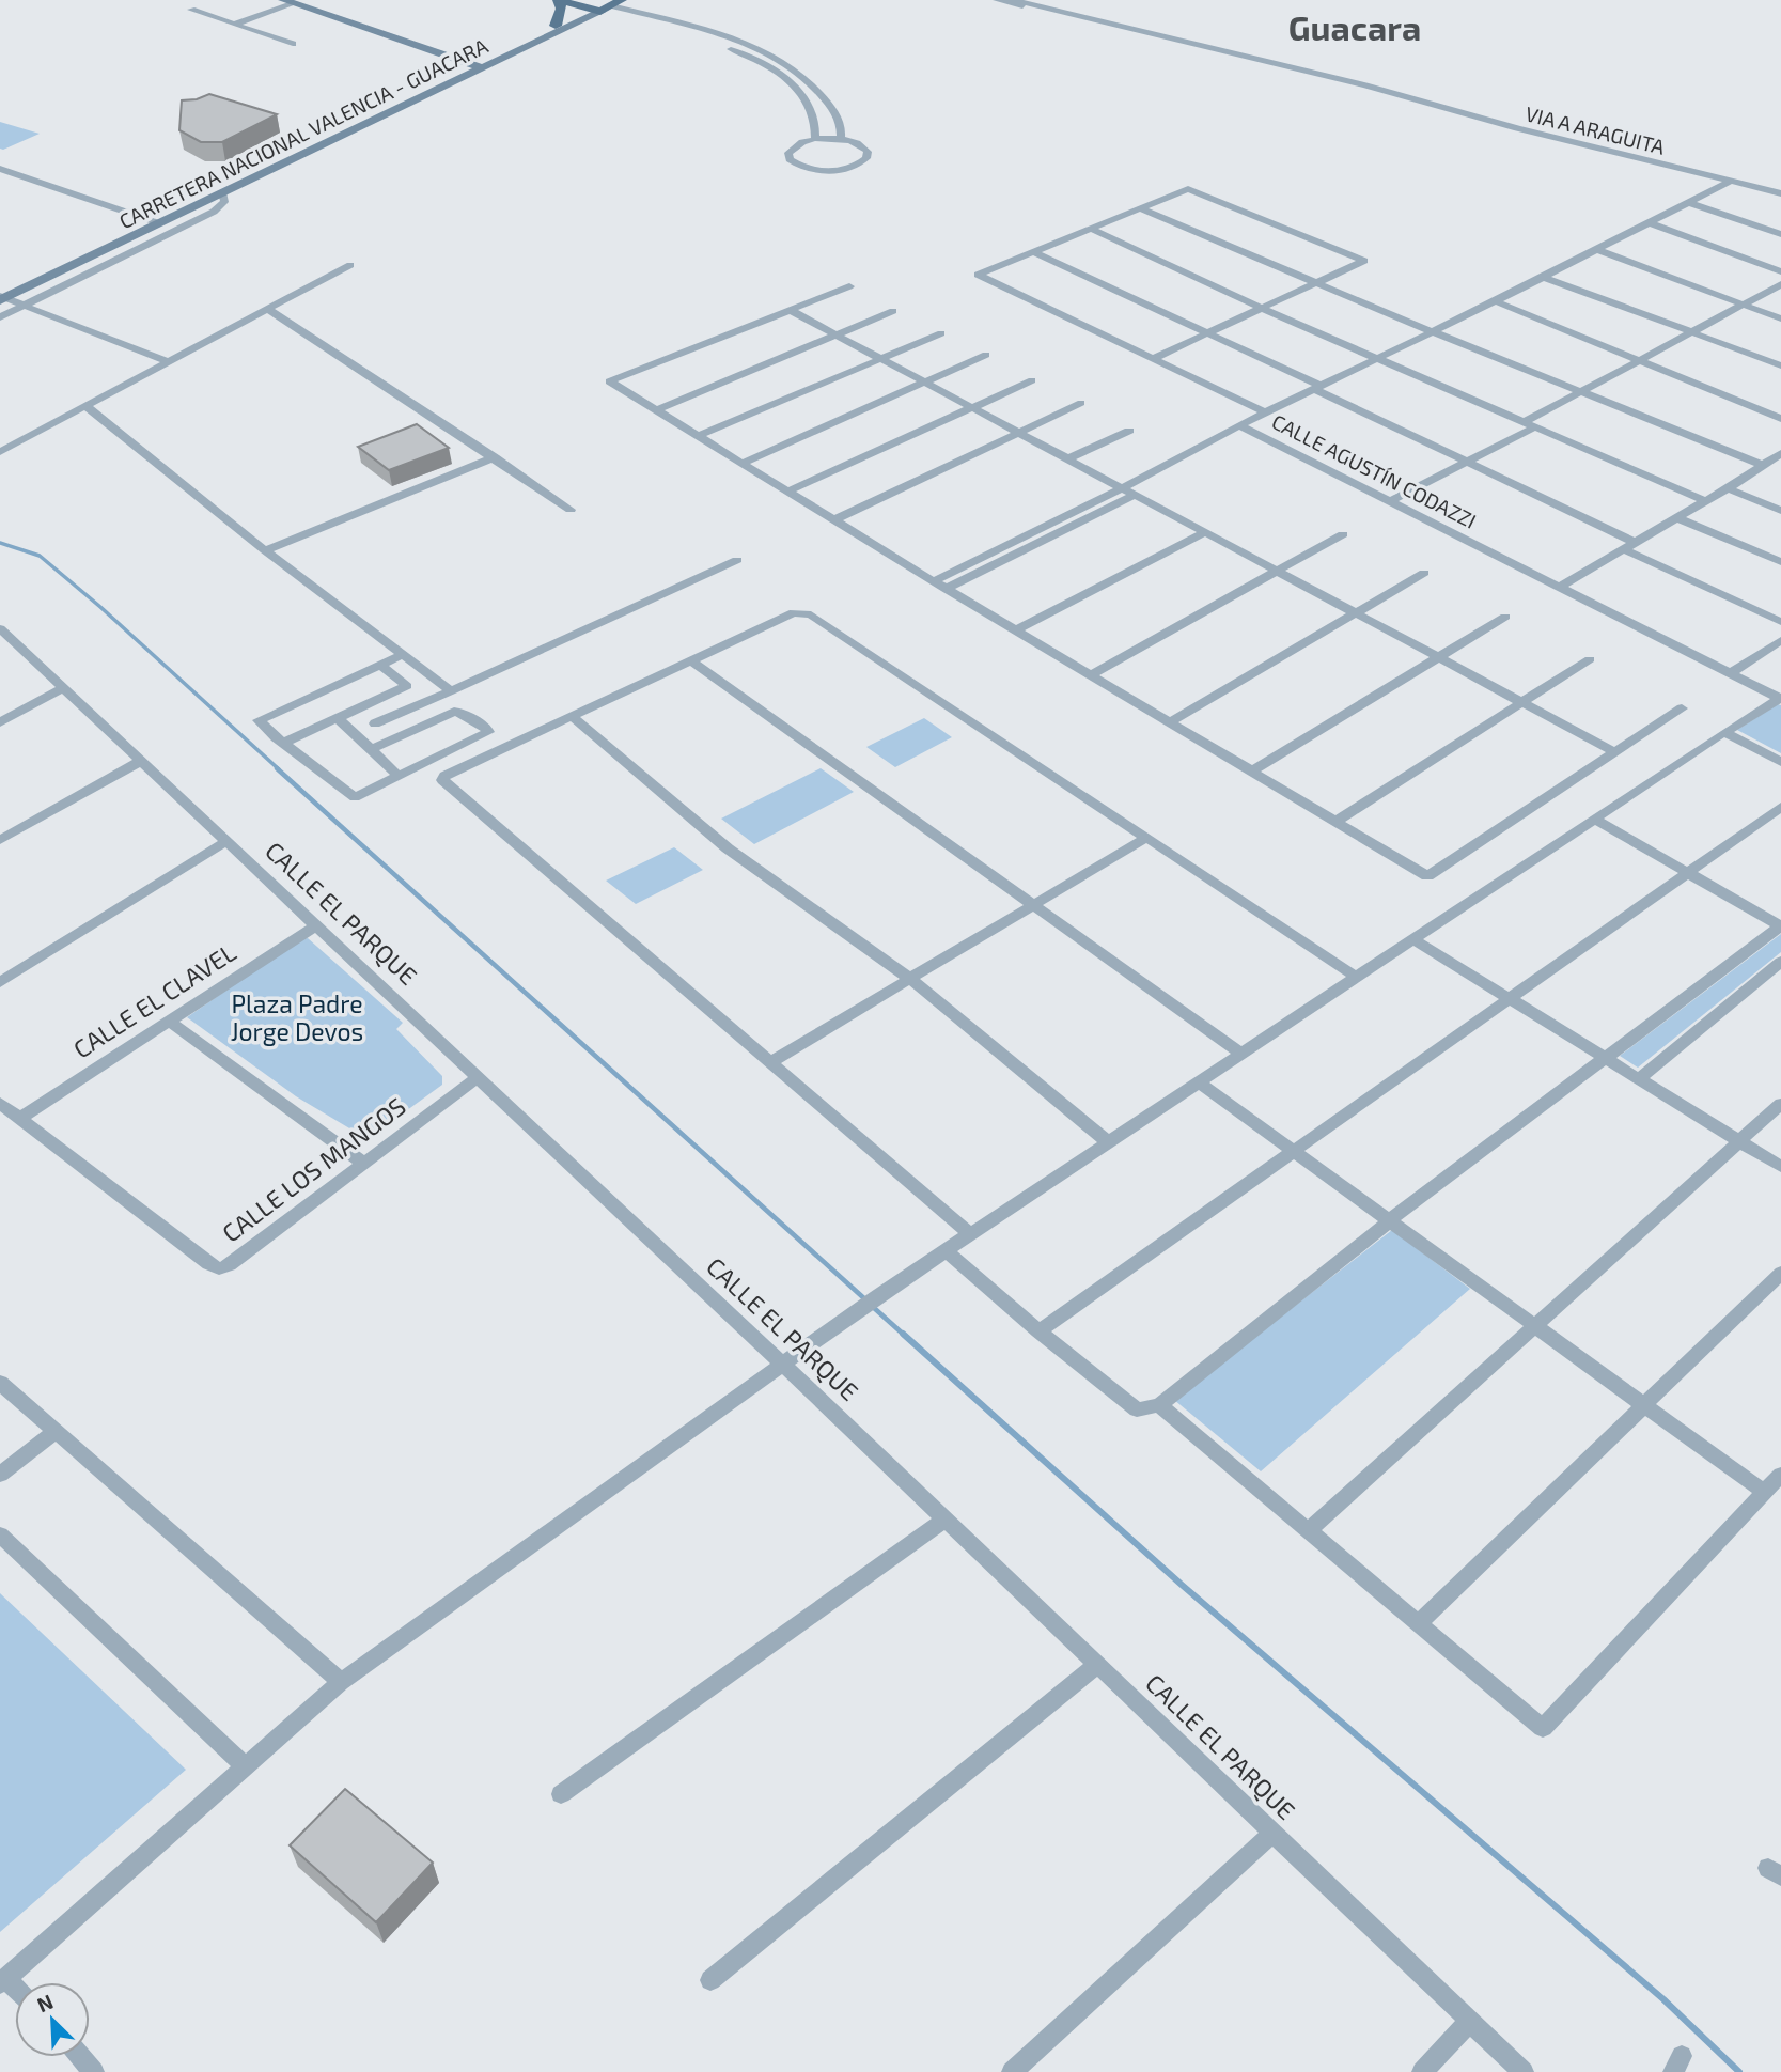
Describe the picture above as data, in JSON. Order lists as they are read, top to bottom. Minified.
{"streets":{"main road":["CARRETERA NACIONAL VALENCIA - GUACARA"],"street":["VIA A ARAGUITA","CALLE AGUSTÍN CODAZZI","CALLE EL PARQUE","CALLE EL CLAVEL","CALLE LOS MANGOS"]},"crossings":[["VIA A ARAGUITA","CALLE AGUSTÍN CODAZZI"],["CALLE EL PARQUE","CALLE EL CLAVEL"],["CALLE EL PARQUE","CALLE LOS MANGOS"],["CALLE EL CLAVEL","CALLE LOS MANGOS"]],"districts":["Guacara"],"parks":["Plaza Padre Jorge Devos"],"north":"top left"}
